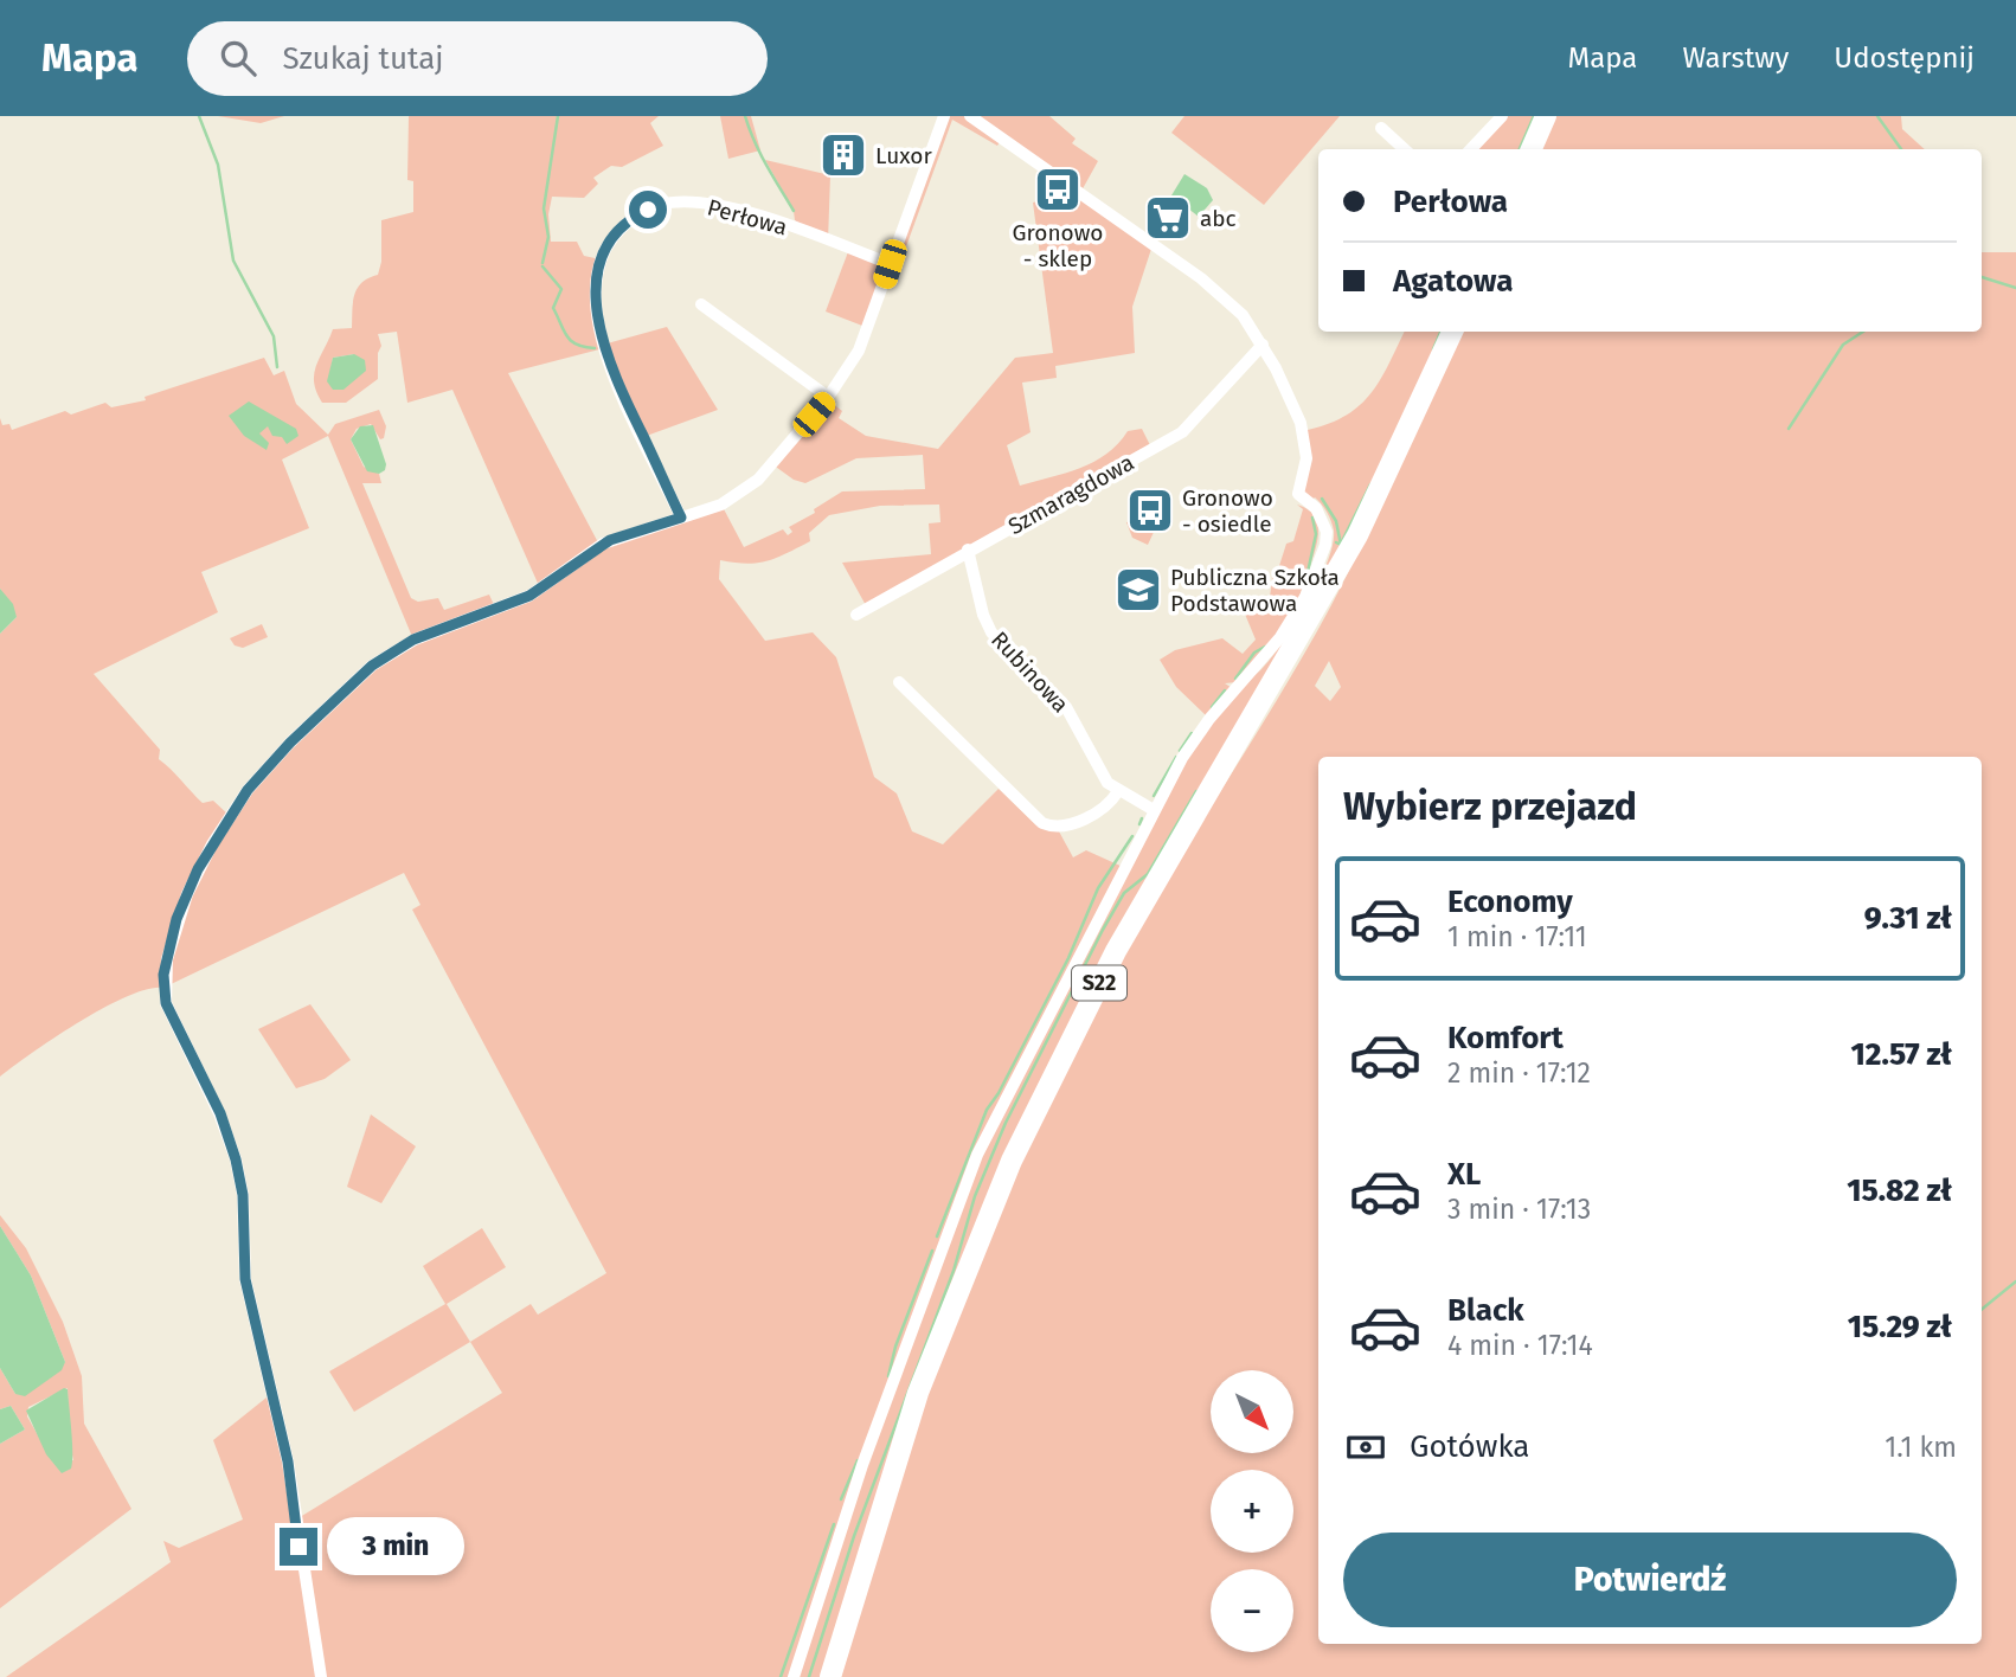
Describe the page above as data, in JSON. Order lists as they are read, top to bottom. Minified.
{"streets":{"highway":["S22"],"street":["Perłowa","Szmaragdowa","Rubinowa"]},"crossings":[["Szmaragdowa","Rubinowa"]],"places":{"building":["Luxor"],"bus stop":["Gronowo - sklep","Gronowo - osiedle"],"supermarket":["abc"],"school or university":["Publiczna Szkoła Podstawowa"]},"north":"bottom right","page":{"header":"Mapa","search":"Szukaj tutaj","nav":["Mapa","Warstwy","Udostępnij"],"banner":["Perłowa","Agatowa"],"heading":"Wybierz przejazd","list":[{"name":"Economy","note":"1 min · 17:11","value":"9.31 zł"},{"name":"Komfort","note":"2 min · 17:12","value":"12.57 zł"},{"name":"XL","note":"3 min · 17:13","value":"15.82 zł"},{"name":"Black","note":"4 min · 17:14","value":"15.29 zł"}],"map_buttons":["+","−"],"pay":["Gotówka","1.1 km"],"buttons":"Potwierdź","bubble":"3 min"}}
